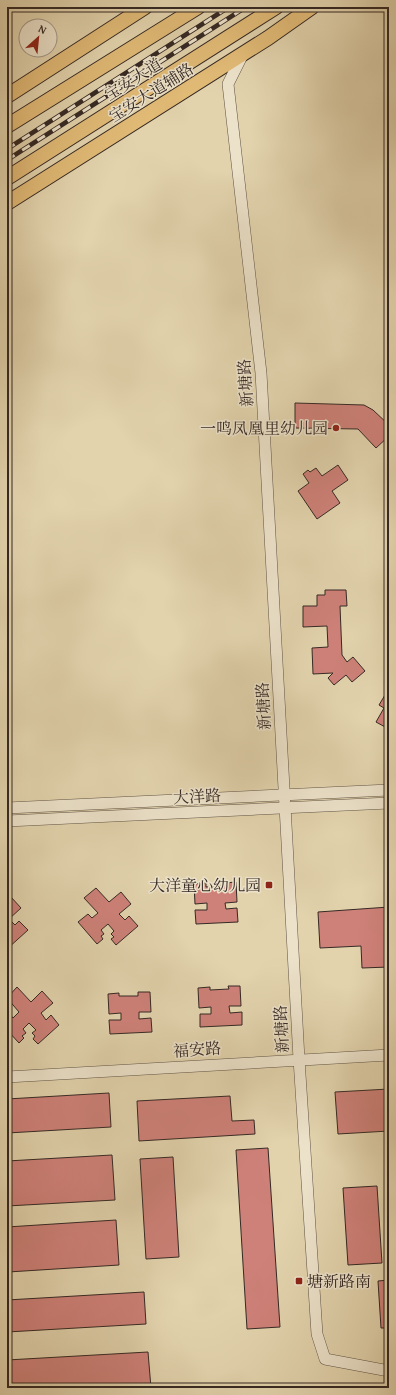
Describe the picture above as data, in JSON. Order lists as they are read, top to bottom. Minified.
{"streets":{"main road":["宝安大道","宝安大道辅路"],"street":["新塘路","大洋路","福安路"]},"crossings":[["宝安大道辅路","新塘路"],["新塘路","大洋路"],["新塘路","福安路"]],"places":{"other":["一鸣凤凰里幼儿园"],"transit":["大洋童心幼儿园","塘新路南"]},"north":"top right"}
